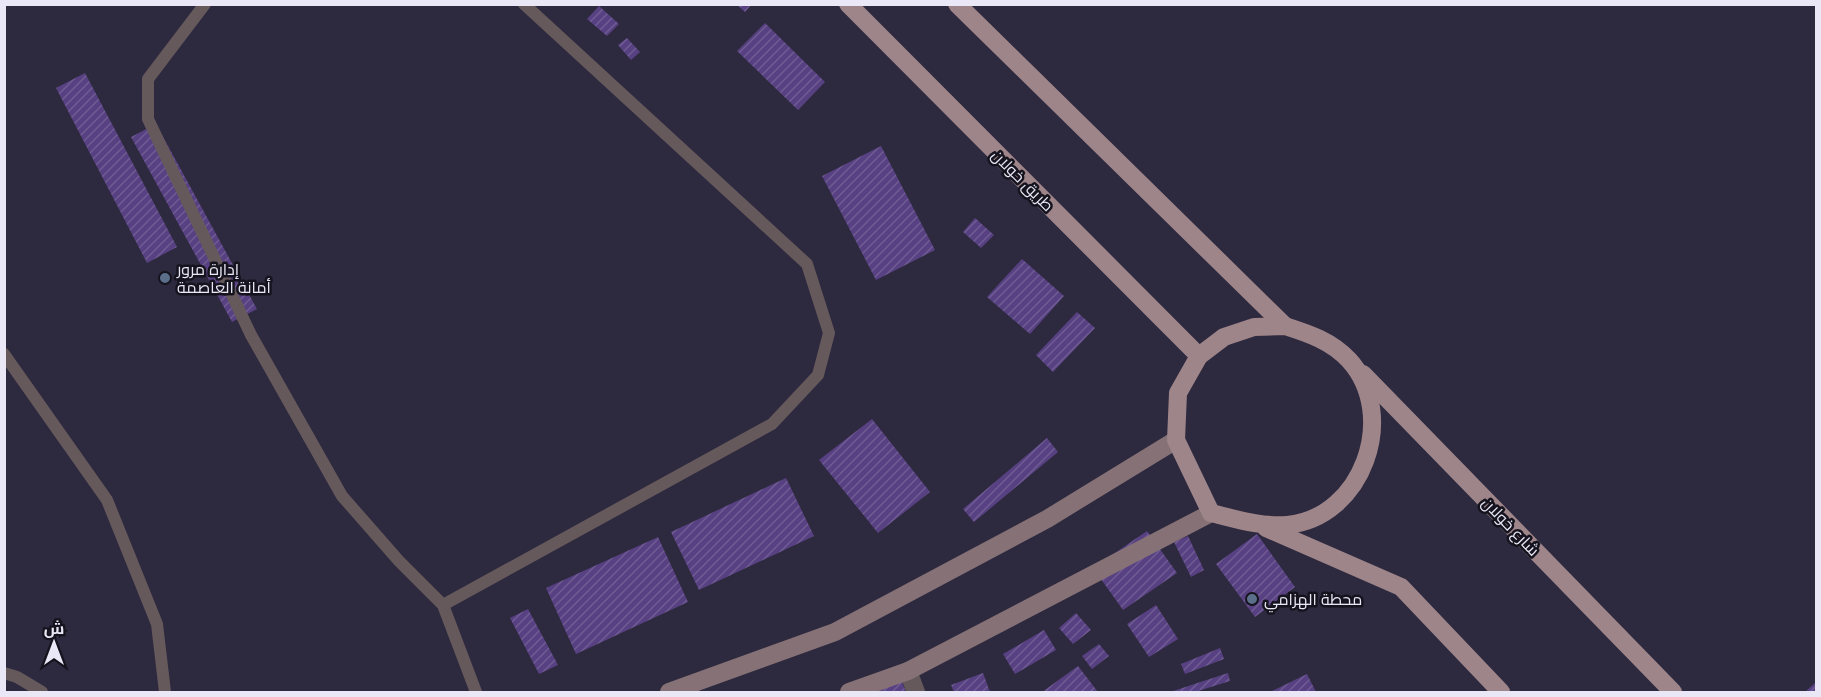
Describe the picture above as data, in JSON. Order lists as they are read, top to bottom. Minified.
{"streets":{"main road":["طريق خولان","شارع خولان"]},"crossings":[["طريق خولان","شارع خولان"]],"places":["إدارة مرور أمانة العاصمة","محطة الهزامي"],"north":"top"}
